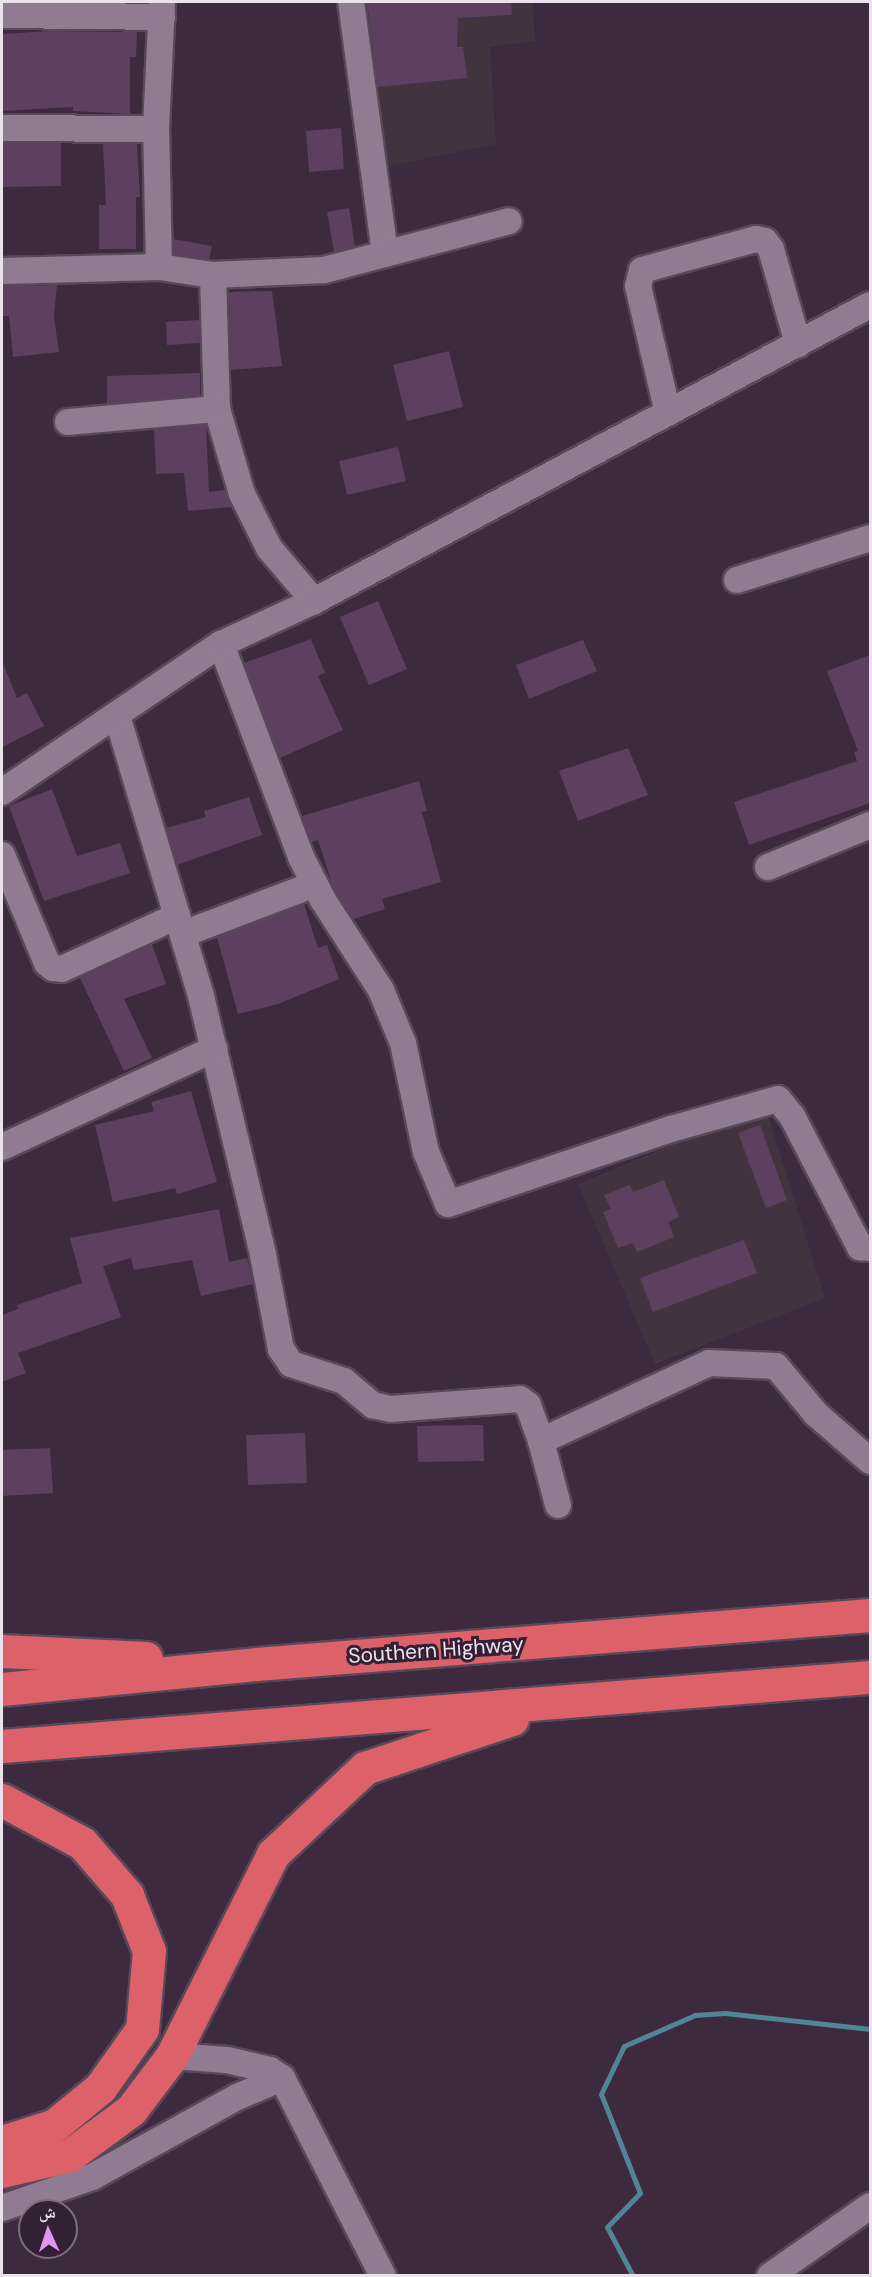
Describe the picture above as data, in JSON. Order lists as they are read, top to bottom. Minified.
{"streets":{"highway":["Southern Highway"]},"north":"top"}
